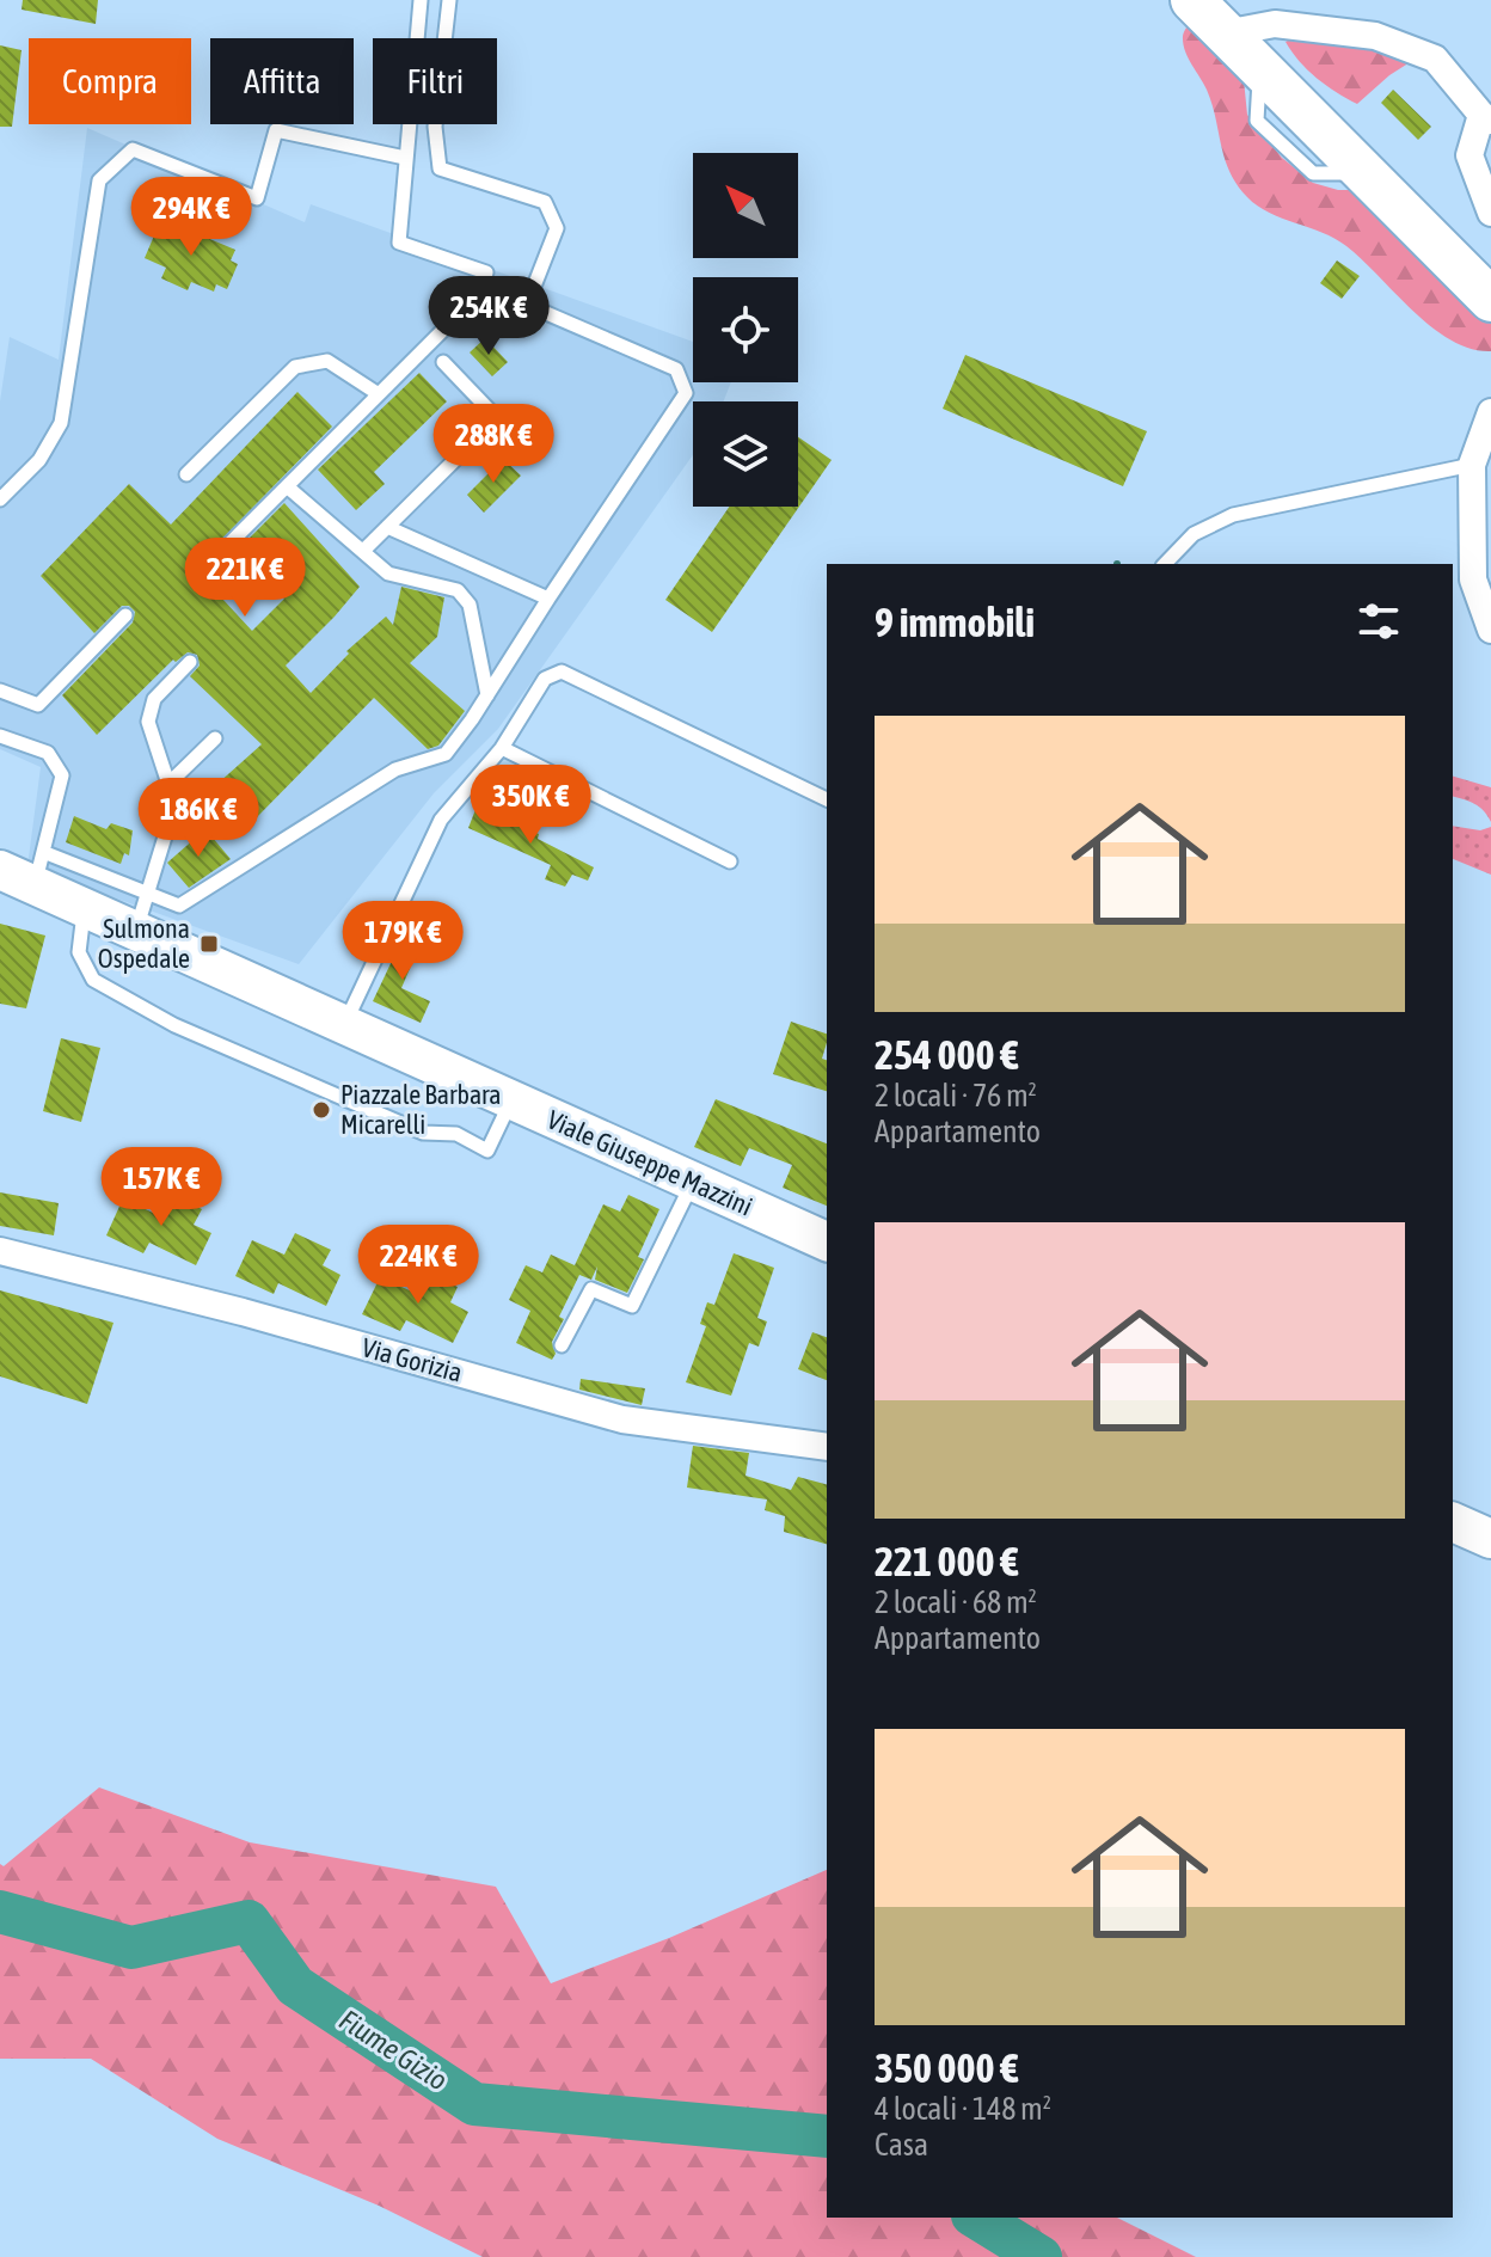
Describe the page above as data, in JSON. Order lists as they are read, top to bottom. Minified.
{"streets":{"main road":["Viale Giuseppe Mazzini"],"street":["Via Gorizia"]},"water":["Fiume Gizio"],"places":{"transit":["Sulmona Ospedale"],"other":["Piazzale Barbara Micarelli"]},"north":"top left","page":{"chip":["Compra","Affitta","Filtri"],"price":["294K €","254K €","288K €","221K €","350K €","186K €","179K €","157K €","224K €"],"heading":"9 immobili","list":[{"name":"254 000 €","note":"2 locali · 76 m² · Appartamento"},{"name":"221 000 €","note":"2 locali · 68 m² · Appartamento"},{"name":"350 000 €","note":"4 locali · 148 m² · Casa"}]}}
